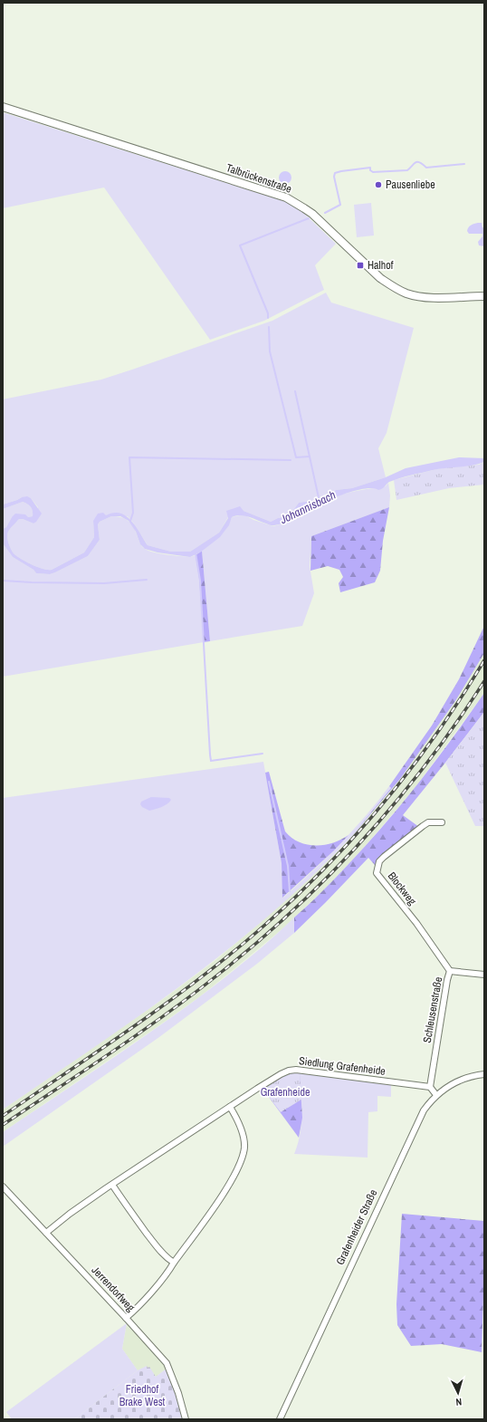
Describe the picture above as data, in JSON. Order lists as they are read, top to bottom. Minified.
{"streets":{"main road":["Talbrückenstraße"],"street":["Blockweg","Schleusenstraße","Siedlung Grafenheide","Grafenheider Straße","Jerrendorfweg"]},"crossings":[["Blockweg","Schleusenstraße"],["Schleusenstraße","Siedlung Grafenheide"],["Siedlung Grafenheide","Jerrendorfweg"]],"water":["Johannisbach"],"parks":["Grafenheide","Friedhof Brake West"],"places":{"other":["Pausenliebe"],"transit":["Halhof"]},"north":"bottom"}
